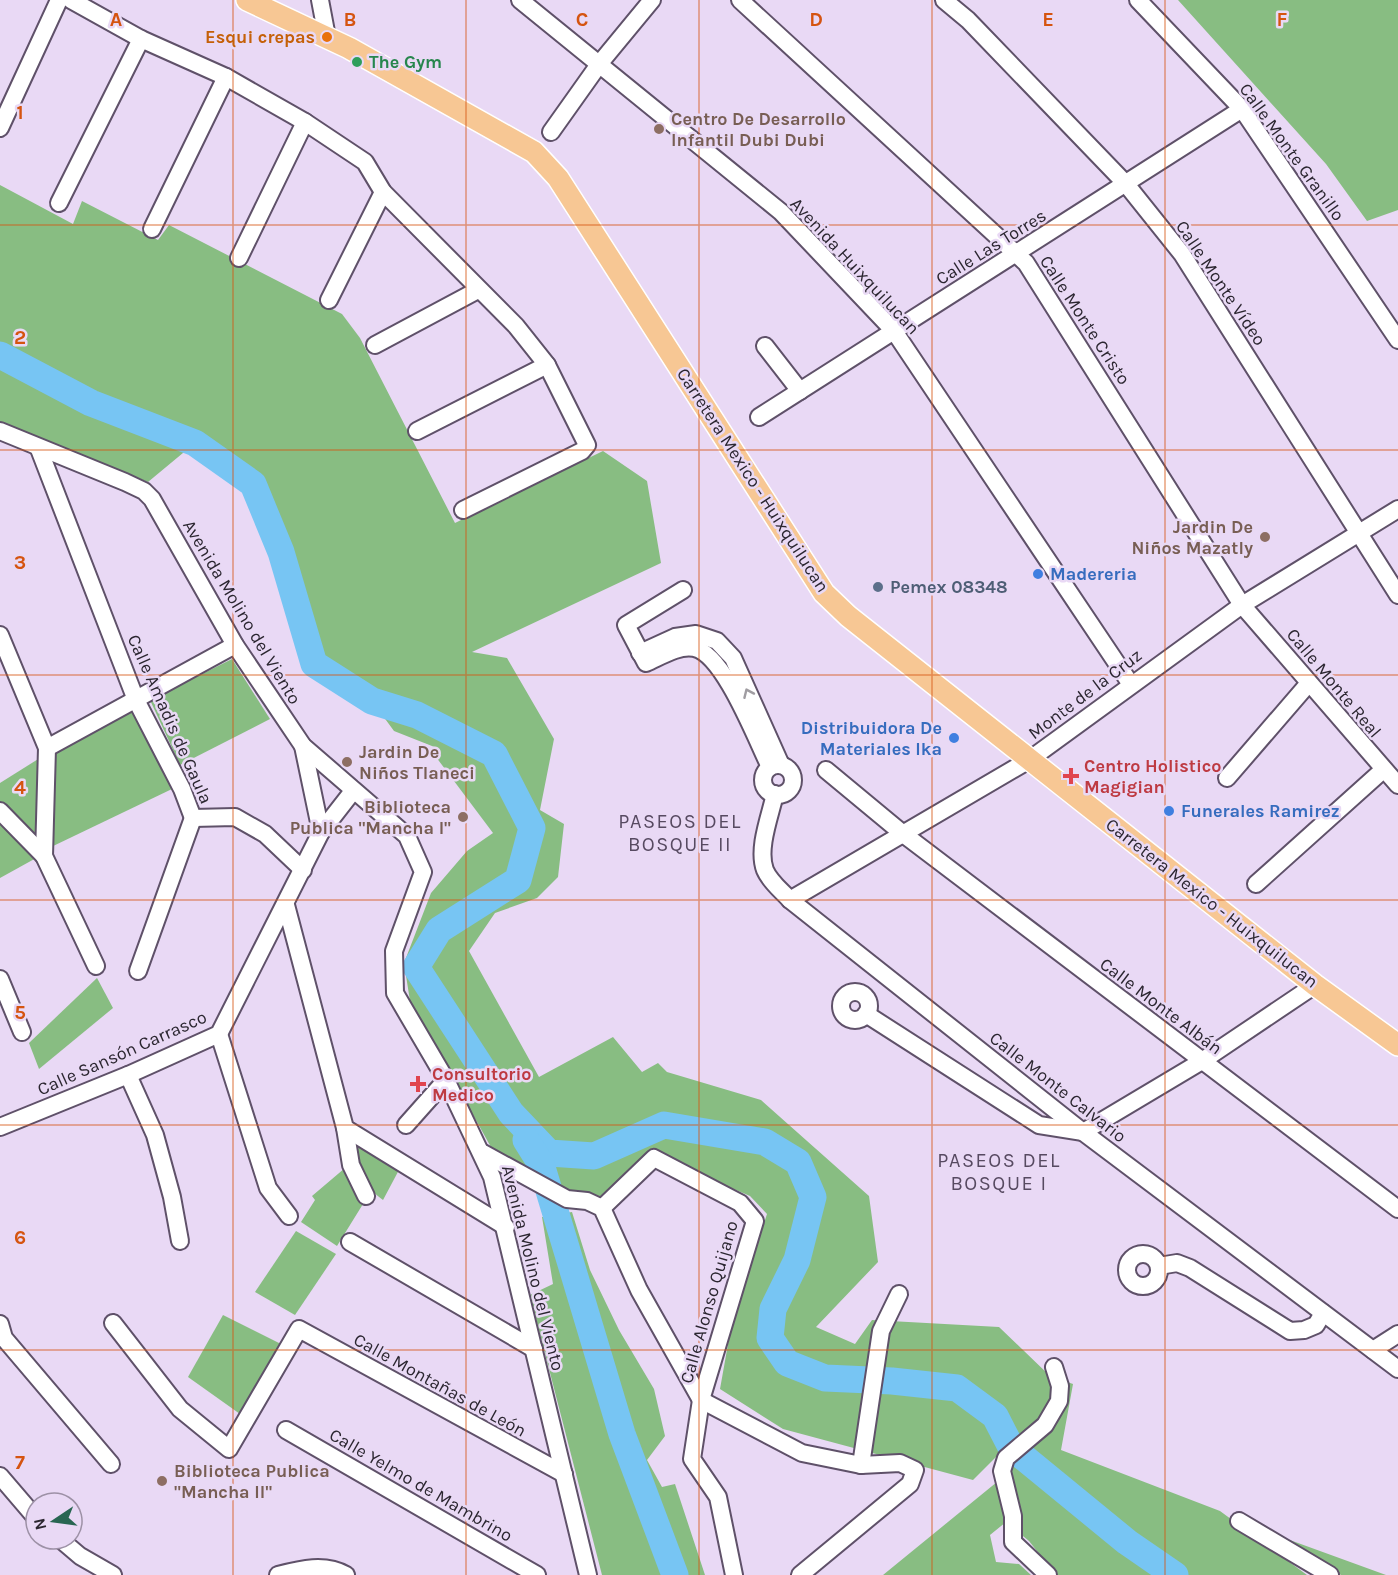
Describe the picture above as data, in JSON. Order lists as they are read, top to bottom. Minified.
{"streets":{"main road":["Carretera Mexico - Huixquilucan"],"street":["Calle Monte Granillo","Calle Las Torres","Avenida Huixquilucan","Calle Monte Vídeo","Calle Monte Cristo","Avenida Molino del Viento","Calle Monte Real","Monte de la Cruz","Calle Amadis de Gaula","Calle Monte Albán","Calle Sansón Carrasco","Calle Monte Calvario","Calle Alonso Quijano","Calle Montañas de León","Calle Yelmo de Mambrino"]},"crossings":[["Calle Monte Granillo","Calle Las Torres"],["Calle Las Torres","Avenida Huixquilucan"],["Calle Las Torres","Calle Monte Vídeo"],["Calle Las Torres","Calle Monte Cristo"],["Avenida Huixquilucan","Monte de la Cruz"],["Calle Monte Vídeo","Monte de la Cruz"],["Calle Monte Cristo","Calle Monte Real"],["Calle Monte Cristo","Monte de la Cruz"],["Carretera Mexico - Huixquilucan","Monte de la Cruz"],["Avenida Molino del Viento","Calle Amadis de Gaula"],["Avenida Molino del Viento","Calle Sansón Carrasco"],["Avenida Molino del Viento","Calle Montañas de León"],["Calle Monte Real","Monte de la Cruz"],["Monte de la Cruz","Calle Monte Albán"],["Monte de la Cruz","Calle Monte Calvario"],["Calle Amadis de Gaula","Calle Sansón Carrasco"]],"districts":["PASEOS DEL BOSQUE II","PASEOS DEL BOSQUE I"],"places":{"other":["Esqui crepas","The Gym","Centro De Desarrollo Infantil Dubi Dubi","Jardin De Niños Mazatly","Madereria","Pemex 08348","Distribuidora De Materiales Ika","Jardin De Niños Tlaneci","Funerales Ramirez","Biblioteca Publica \"Mancha I\"","Biblioteca Publica \"Mancha II\""],"health":["Centro Holistico Magigian","Consultorio Medico"]},"north":"left","grid":{"columns":["A","B","C","D","E","F"],"rows":["1","2","3","4","5","6","7"]}}
